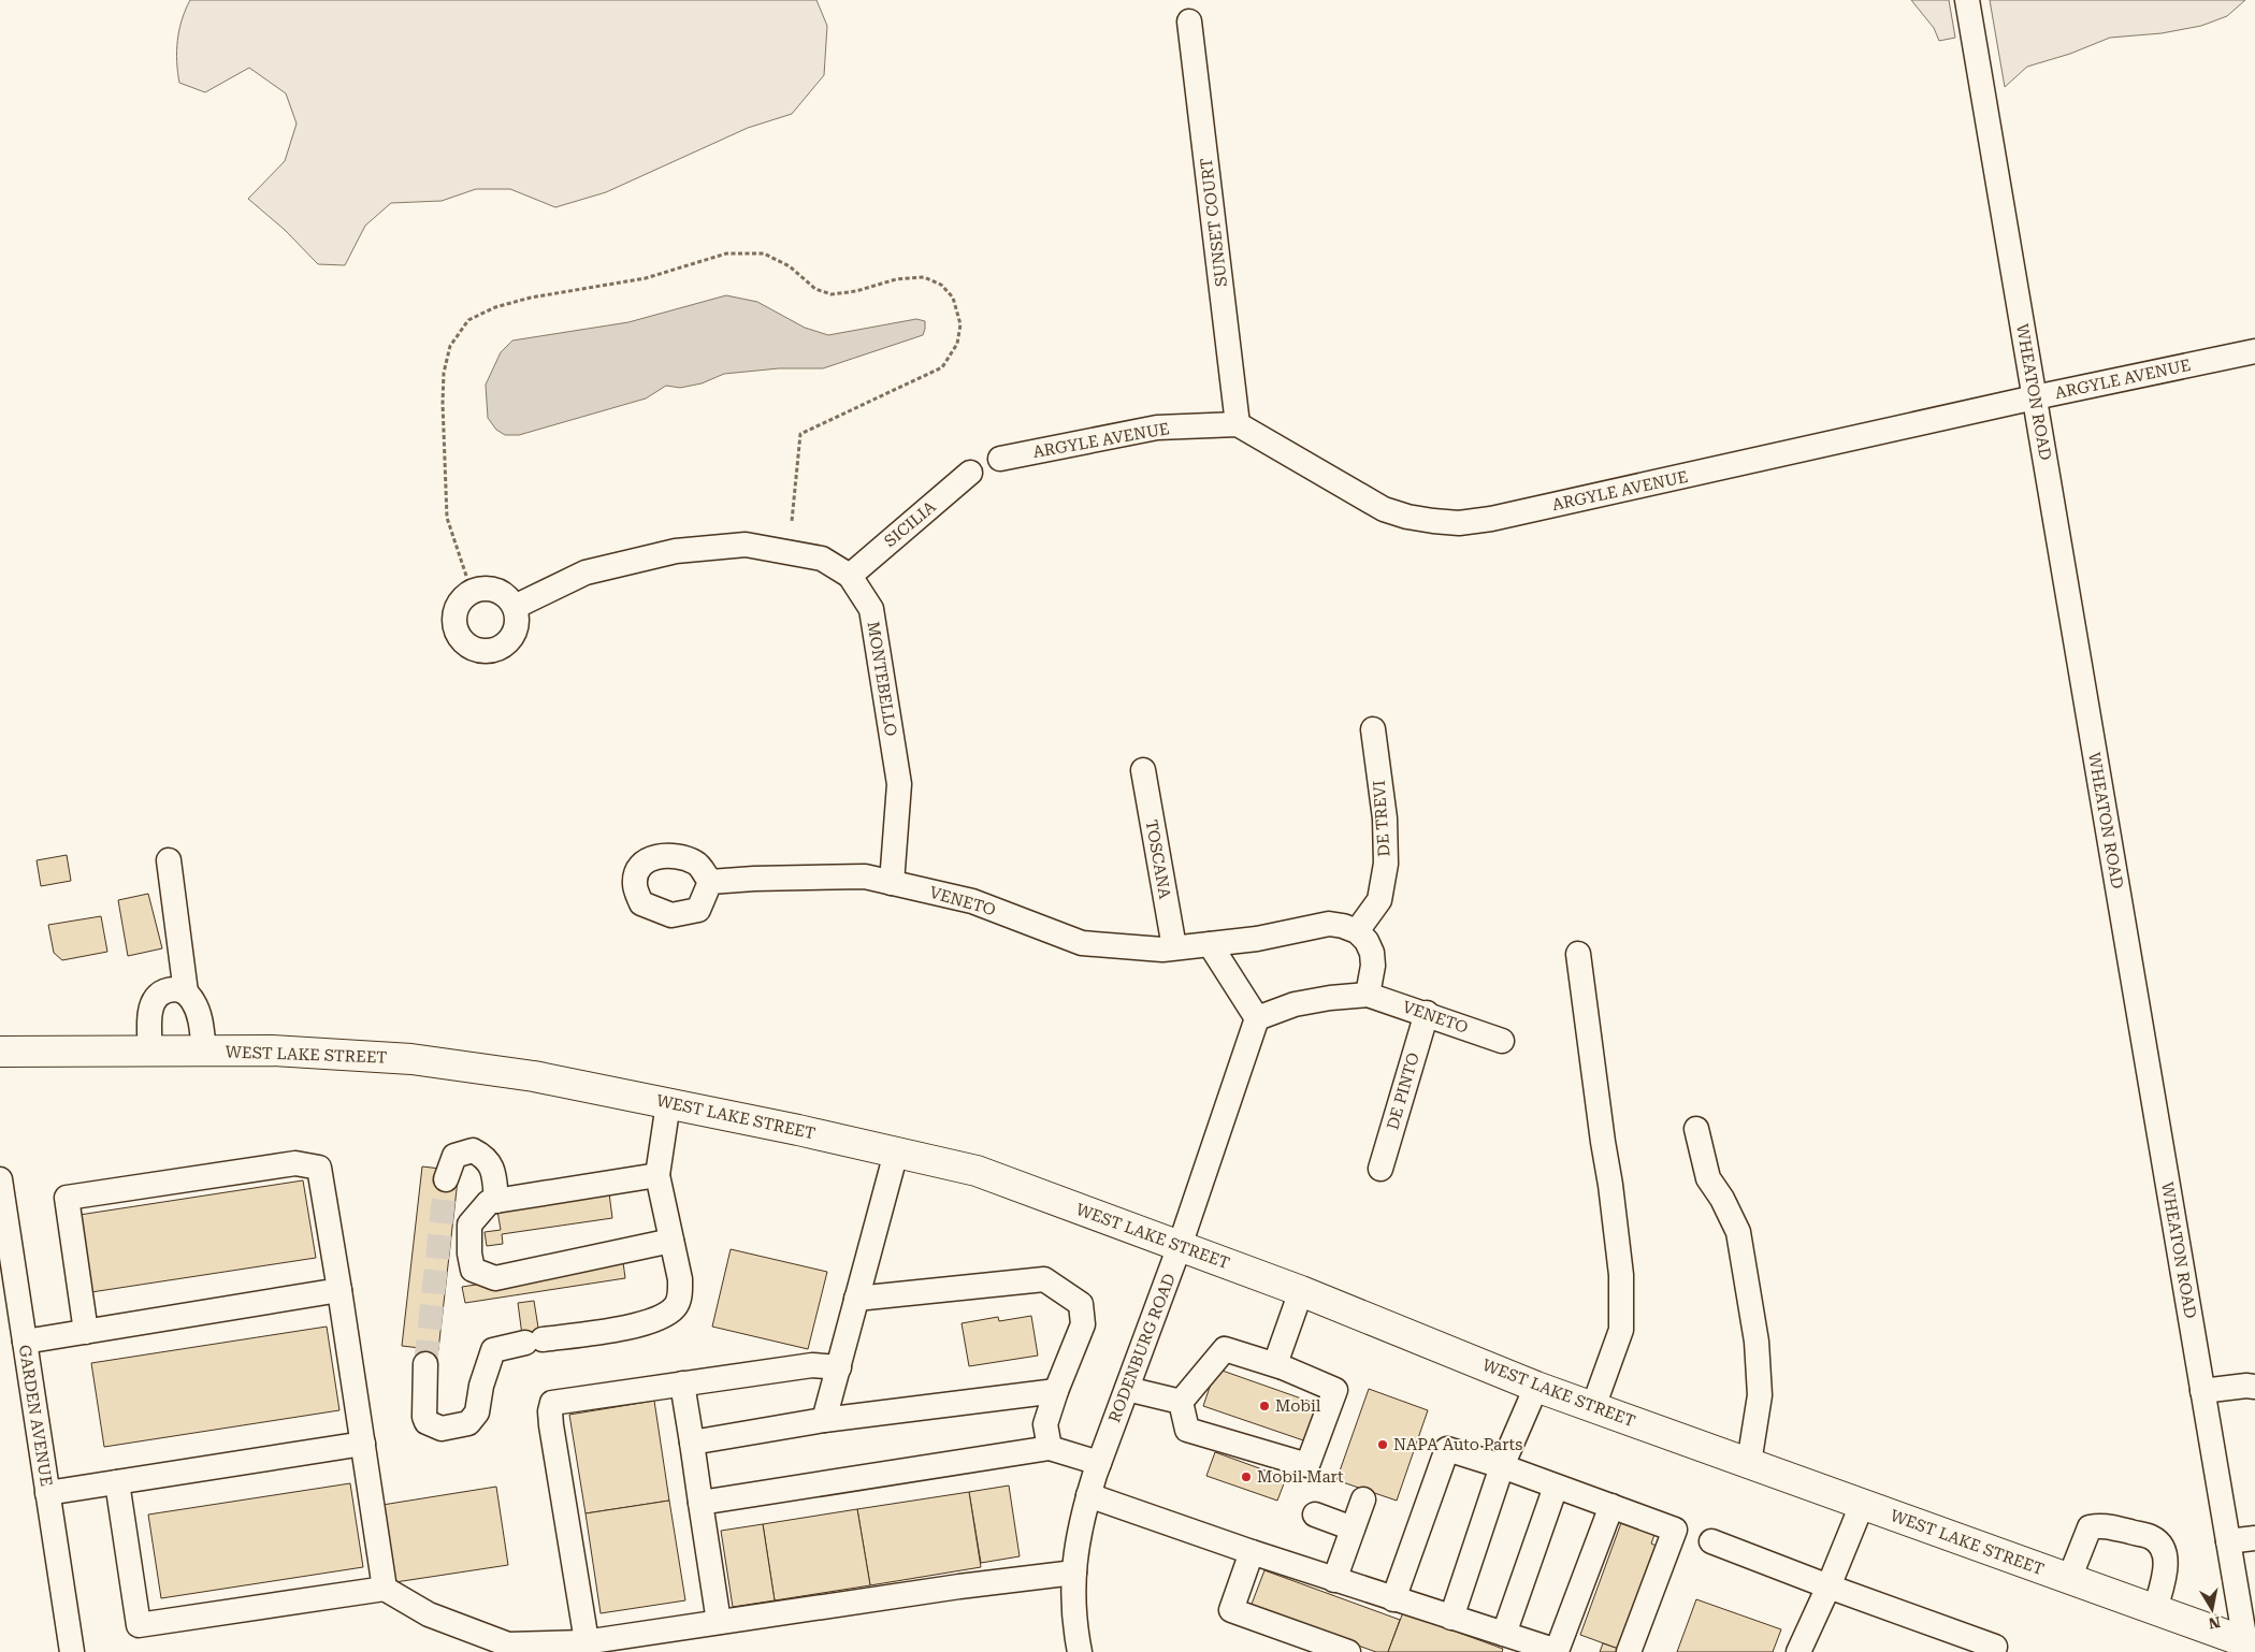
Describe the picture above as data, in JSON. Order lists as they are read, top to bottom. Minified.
{"streets":{"main road":["WEST LAKE STREET"],"street":["SUNSET COURT","ARGYLE AVENUE","WHEATON ROAD","SICILIA","MONTEBELLO","DE TREVI","TOSCANA","VENETO","DE PINTO","RODENBURG ROAD","GARDEN AVENUE"]},"crossings":[["SUNSET COURT","ARGYLE AVENUE"],["ARGYLE AVENUE","WHEATON ROAD"],["WHEATON ROAD","WEST LAKE STREET"],["SICILIA","MONTEBELLO"],["MONTEBELLO","VENETO"],["DE TREVI","VENETO"],["TOSCANA","VENETO"],["VENETO","DE PINTO"],["VENETO","RODENBURG ROAD"],["WEST LAKE STREET","RODENBURG ROAD"]],"places":["Mobil","NAPA Auto Parts","Mobil Mart"],"north":"bottom"}
